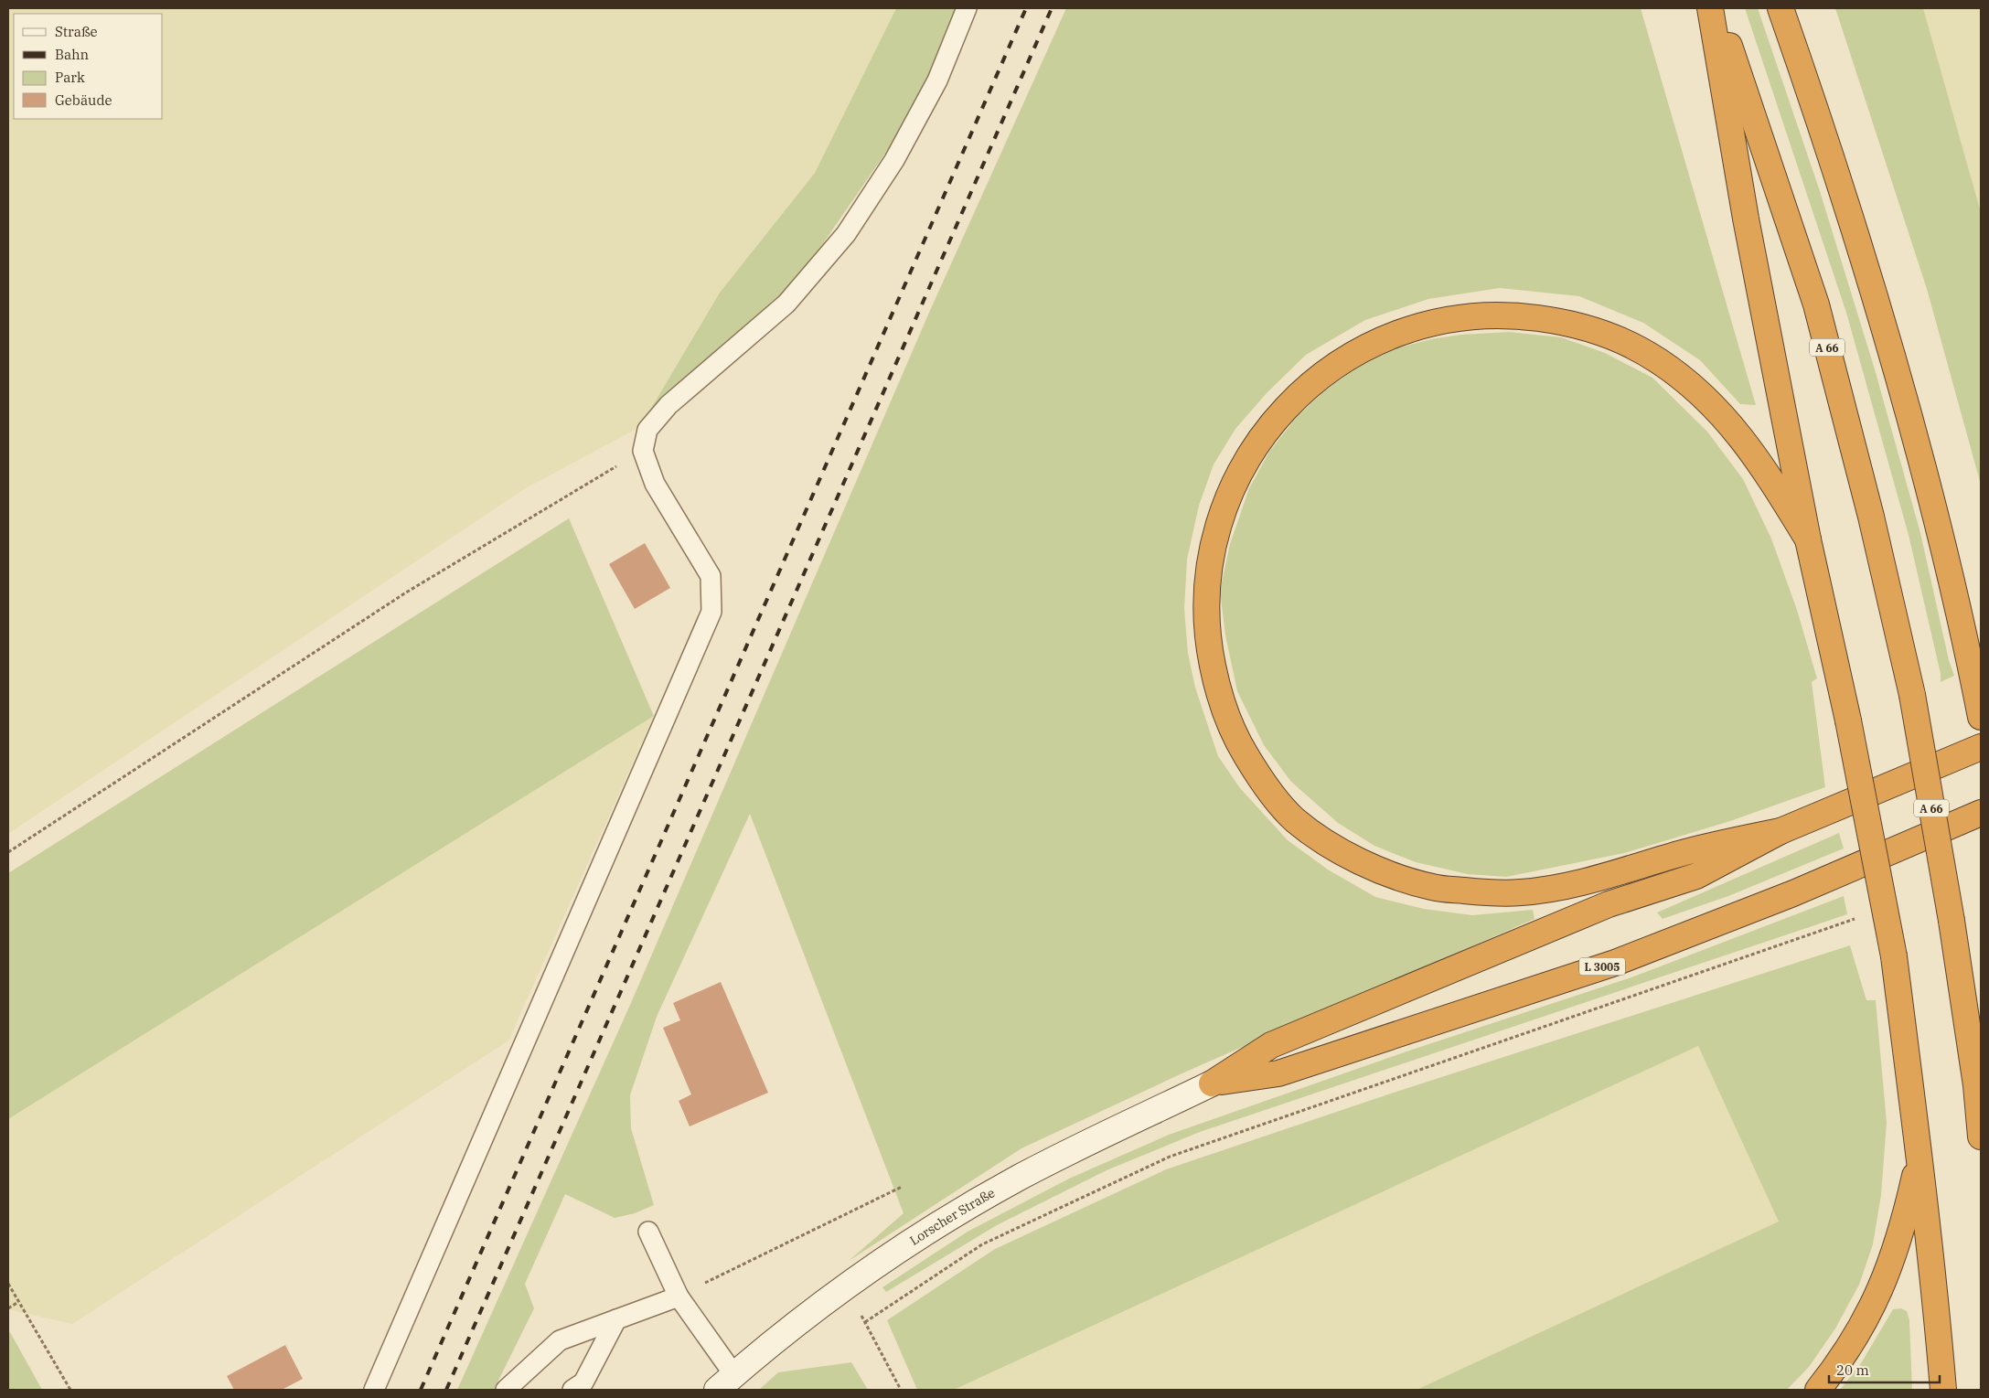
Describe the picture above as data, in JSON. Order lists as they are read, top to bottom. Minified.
{"streets":{"highway":["A 66","L 3005"],"main road":["Lorscher Straße"]},"crossings":[["L 3005","Lorscher Straße"]],"legend":["Straße","Bahn","Park","Gebäude"],"scale_bar":"20 m"}
